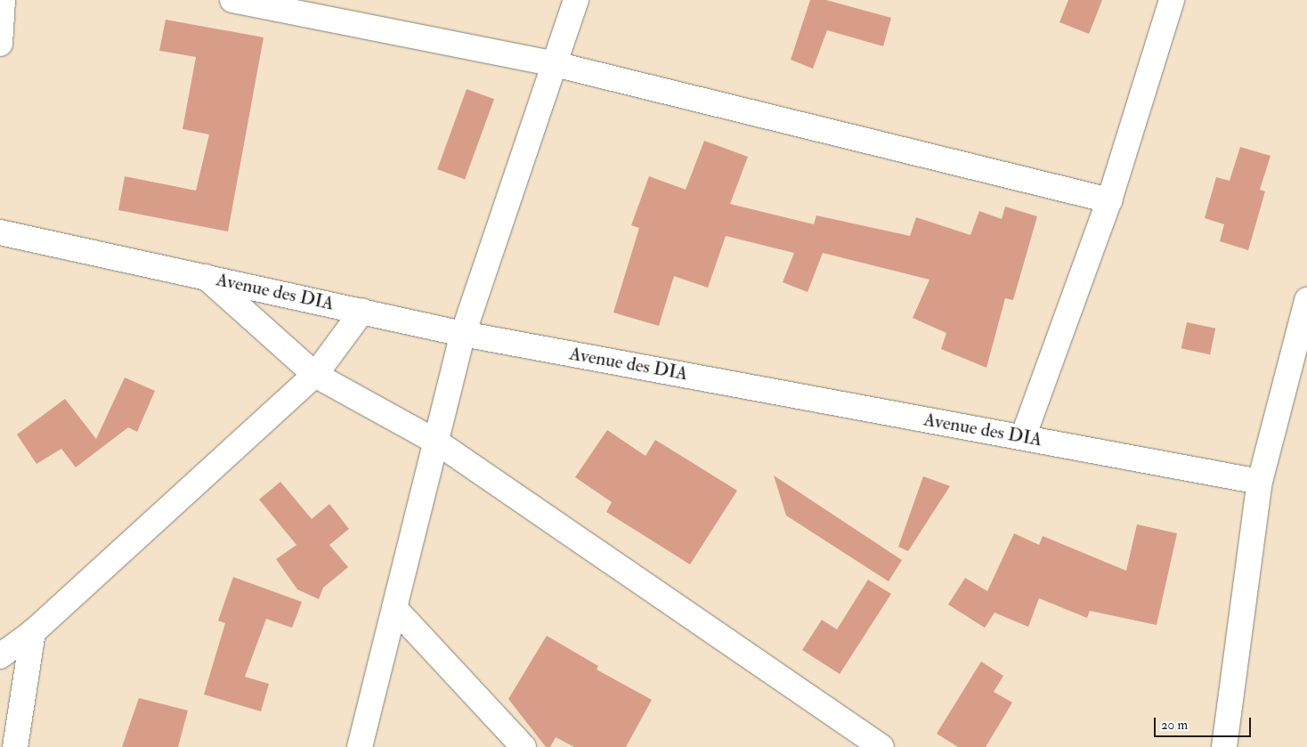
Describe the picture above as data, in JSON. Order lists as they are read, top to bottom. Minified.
{"streets":{"street":["Avenue des DIA"]},"scale_bar":"20 m"}
